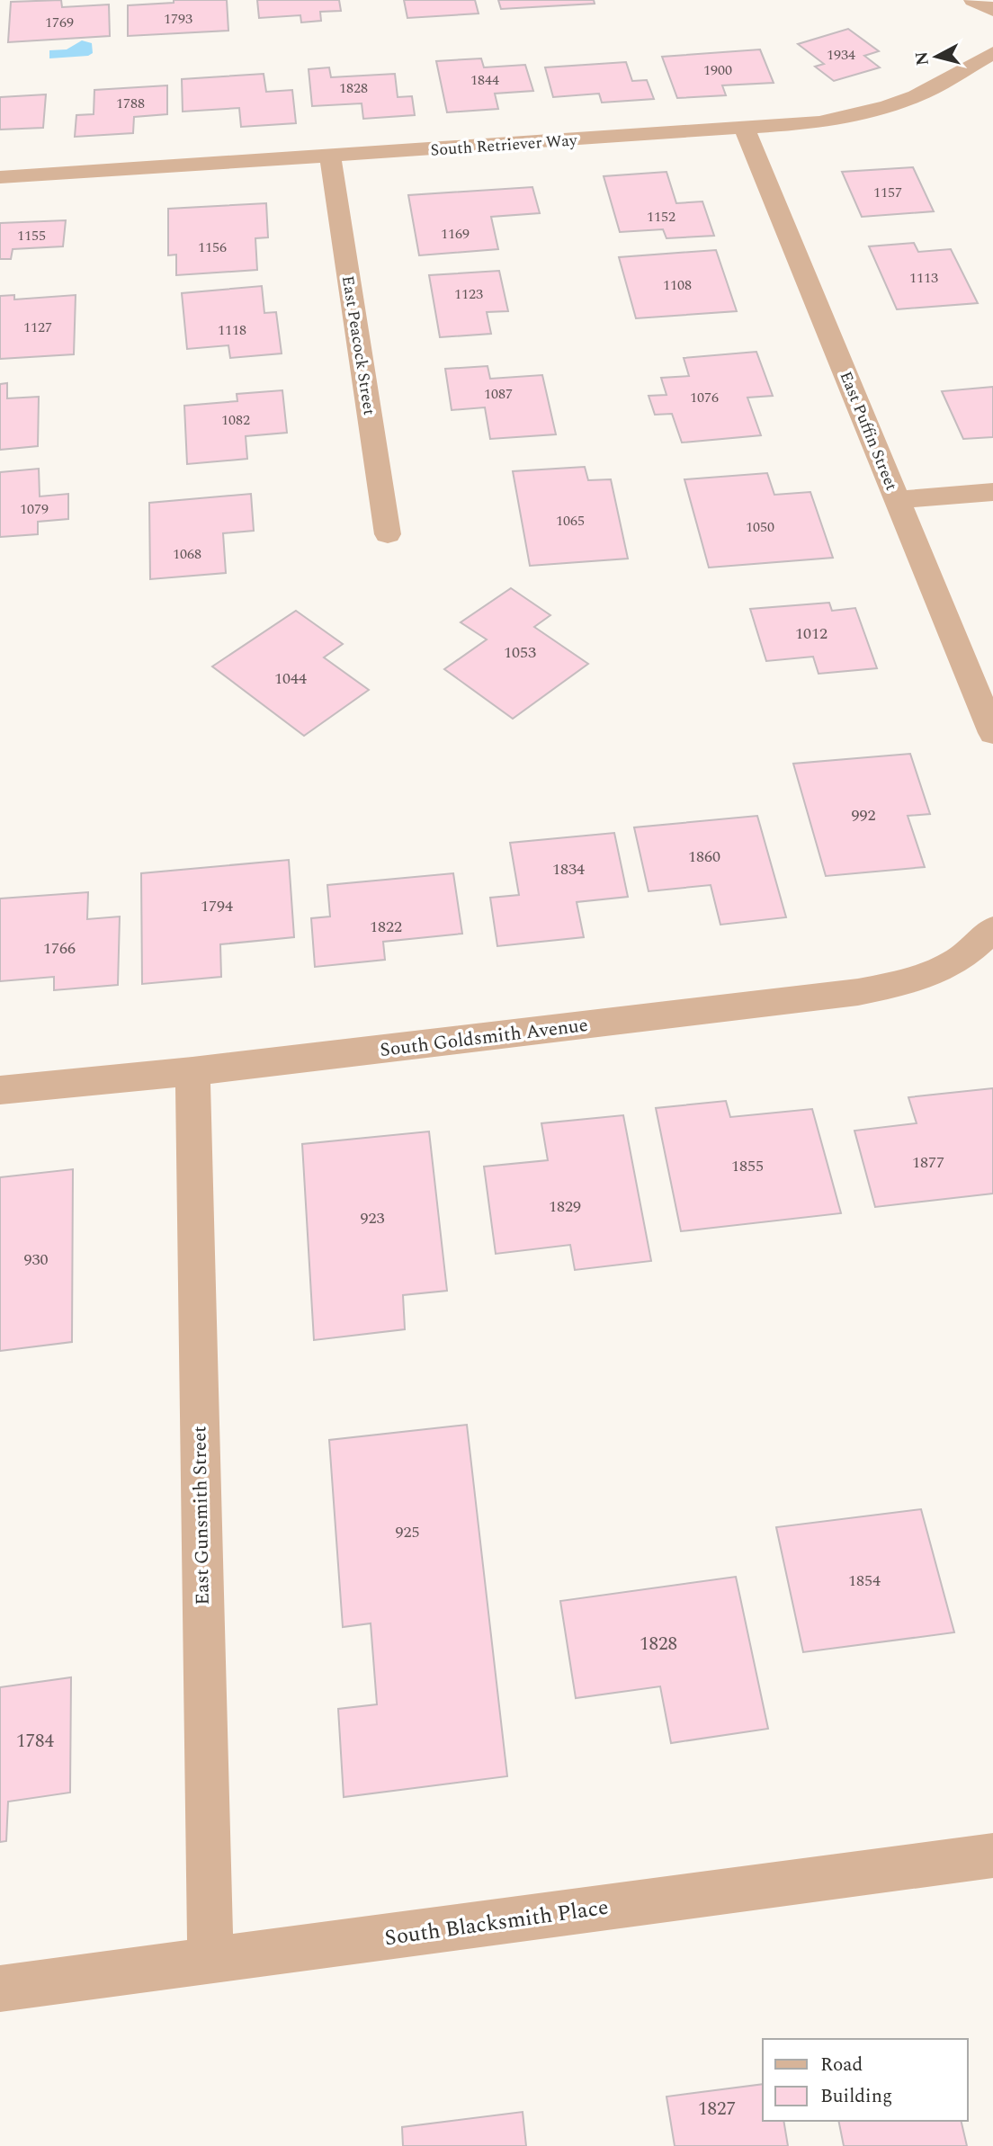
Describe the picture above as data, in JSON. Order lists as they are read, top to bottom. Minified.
{"streets":{"street":["South Retriever Way","East Peacock Street","East Puffin Street","South Goldsmith Avenue","East Gunsmith Street","South Blacksmith Place"]},"crossings":[["South Retriever Way","East Peacock Street"],["South Retriever Way","East Puffin Street"],["South Goldsmith Avenue","East Gunsmith Street"],["East Gunsmith Street","South Blacksmith Place"]],"house_numbers":["1793","1769","1934","1900","1844","1828","1788","1157","1152","1169","1155","1156","1113","1108","1123","1127","1118","1087","1076","1082","1079","1065","1050","1068","1012","1053","1044","992","1860","1834","1794","1822","1766","1877","1855","1829","923","930","925","1854","1828","1784","1827"],"legend":["Road","Building"],"north":"left"}
